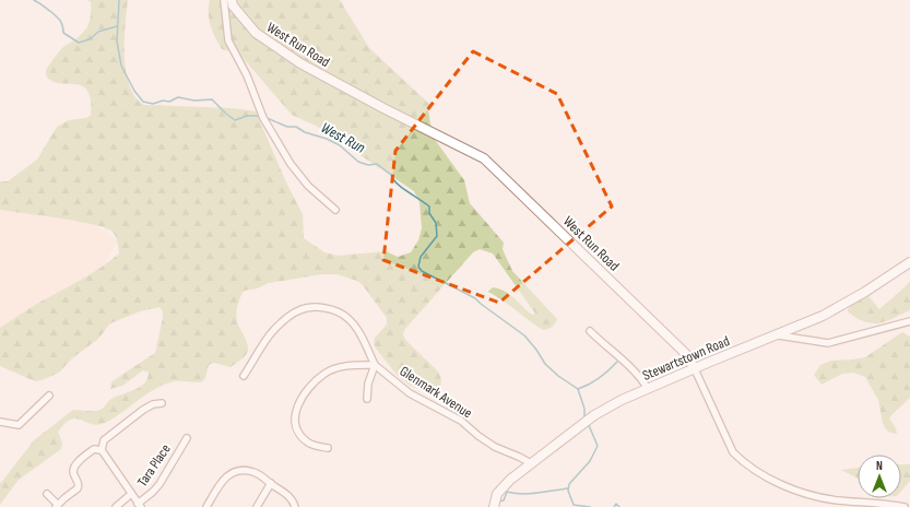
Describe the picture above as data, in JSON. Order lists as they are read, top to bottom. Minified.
{"streets":{"street":["West Run Road","Stewartstown Road","Glenmark Avenue","Tara Place"]},"crossings":[["West Run Road","Stewartstown Road"],["Stewartstown Road","Glenmark Avenue"]],"water":["West Run"],"north":"top"}
